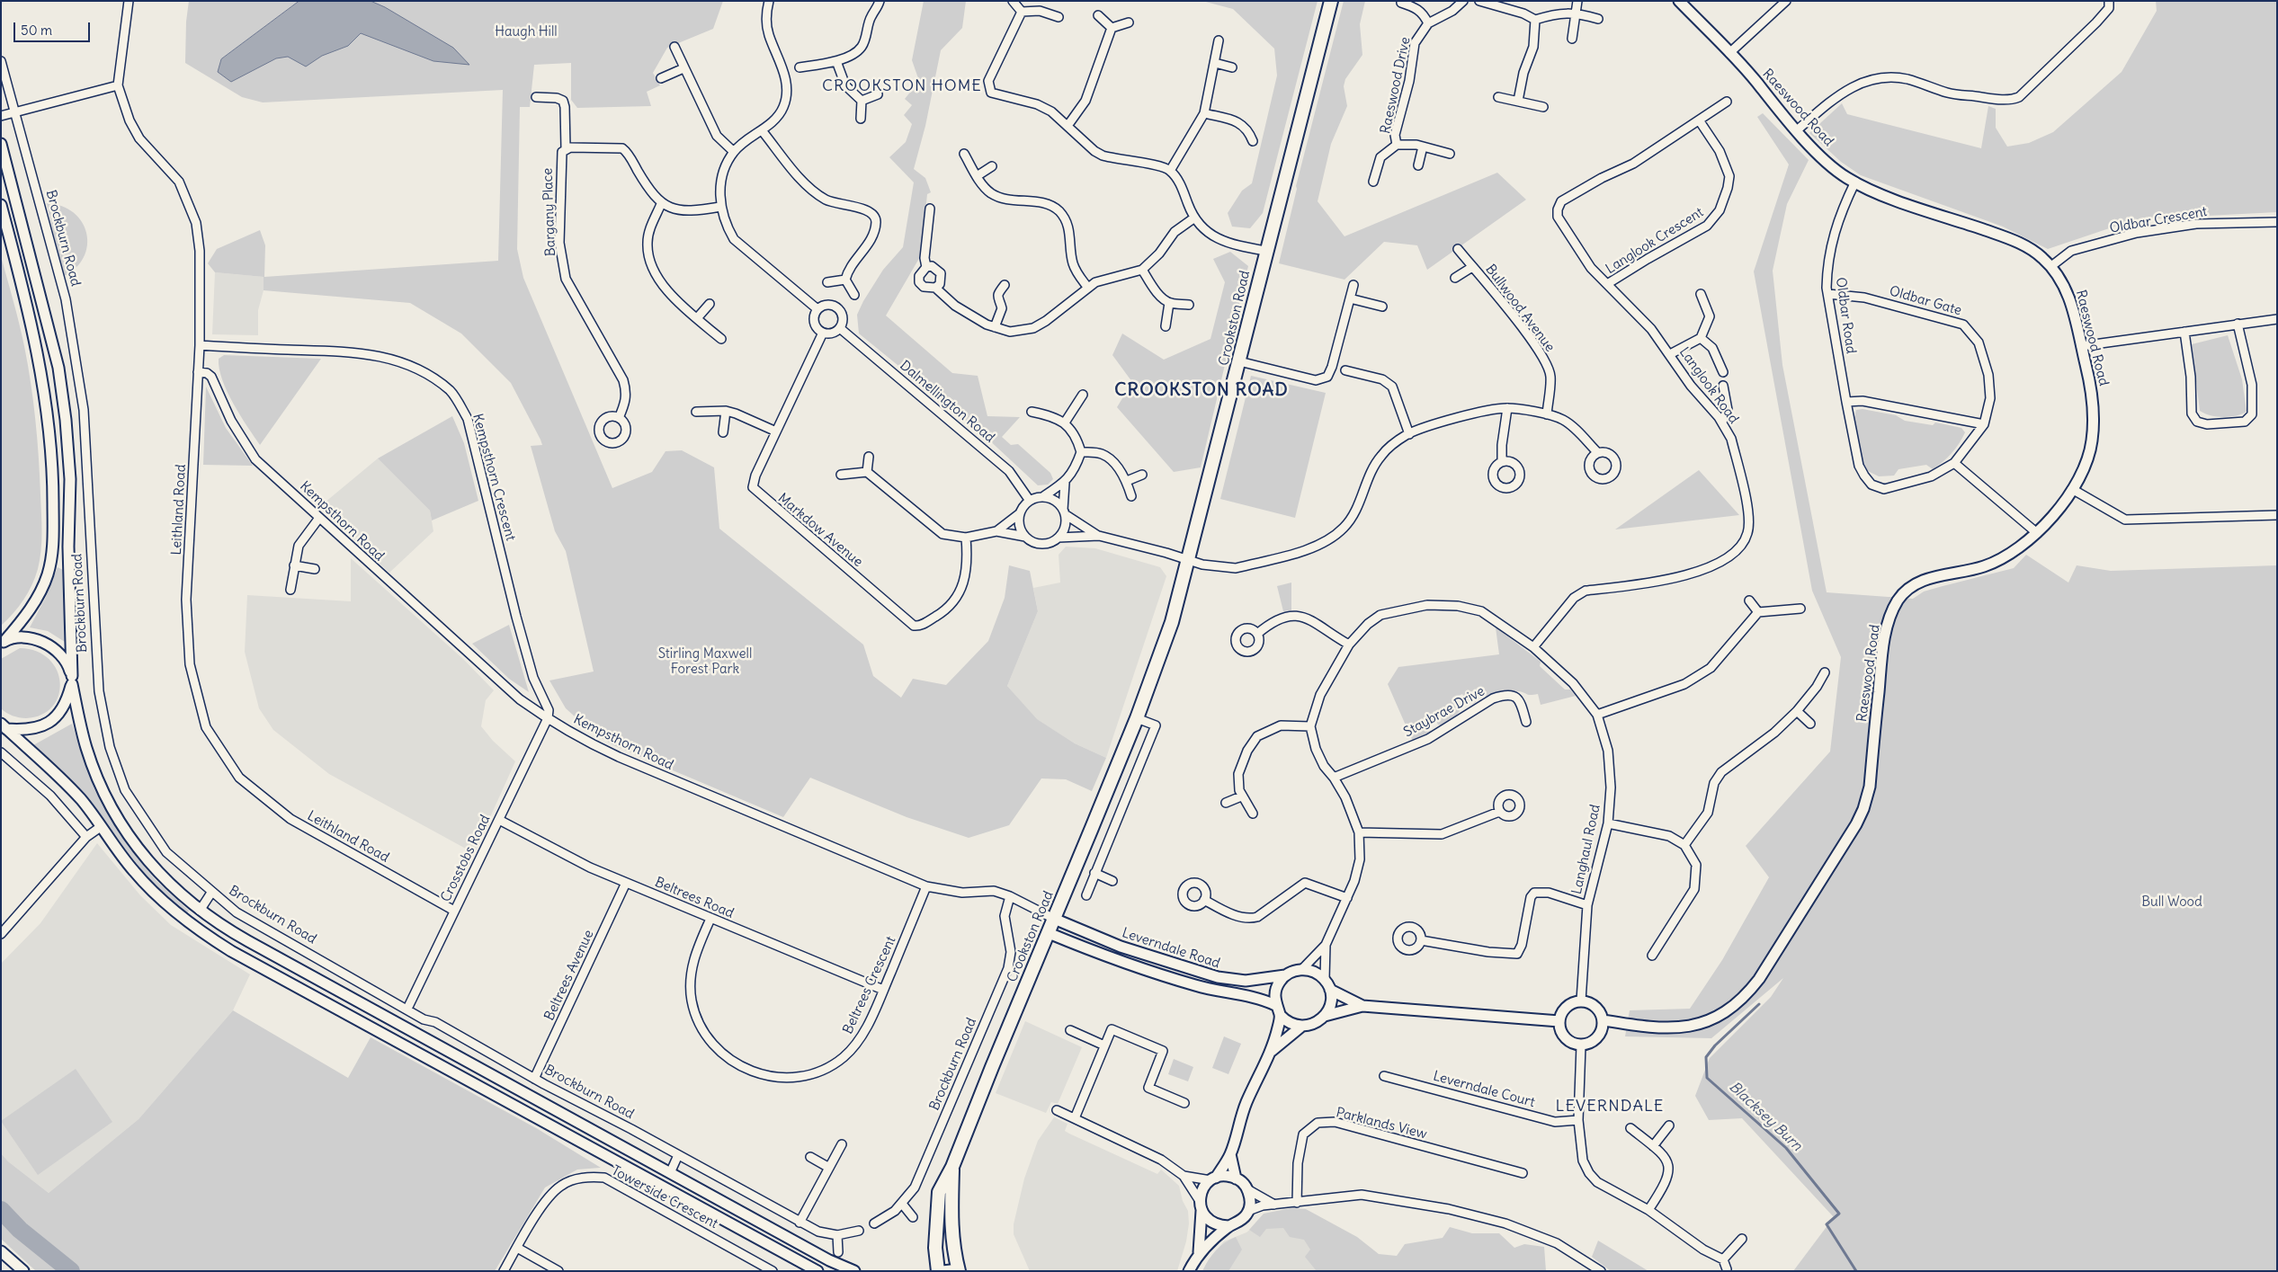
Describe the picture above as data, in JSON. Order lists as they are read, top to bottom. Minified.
{"streets":{"main road":["Crookston Road"],"street":["Raeswood Drive","Raeswood Road","Bargany Place","Oldbar Crescent","Brockburn Road","Langlook Crescent","Oldbar Gate","Bullwood Avenue","Oldbar Road","Langlook Road","Dalmellington Road","Kempsthorn Crescent","Leithland Road","Kempsthorn Road","Markdow Avenue","Staybrae Drive","Langhaul Road","Crosstobs Road","Beltrees Road","Leverndale Road","Beltrees Avenue","Beltrees Crescent","Leverndale Court","Parklands View","Towerside Crescent"]},"crossings":[["Raeswood Road","Oldbar Crescent"],["Raeswood Road","Oldbar Road"],["Raeswood Road","Langhaul Road"],["Brockburn Road","Kempsthorn Road"],["Brockburn Road","Crosstobs Road"],["Brockburn Road","Beltrees Avenue"],["Langlook Crescent","Langlook Road"],["Oldbar Gate","Oldbar Road"],["Crookston Road","Kempsthorn Road"],["Crookston Road","Leverndale Road"],["Langlook Road","Langhaul Road"],["Dalmellington Road","Markdow Avenue"],["Kempsthorn Crescent","Leithland Road"],["Kempsthorn Crescent","Kempsthorn Road"],["Kempsthorn Crescent","Crosstobs Road"],["Leithland Road","Kempsthorn Road"],["Leithland Road","Crosstobs Road"],["Kempsthorn Road","Crosstobs Road"],["Kempsthorn Road","Leverndale Road"],["Kempsthorn Road","Beltrees Crescent"],["Crosstobs Road","Beltrees Road"],["Beltrees Road","Beltrees Avenue"],["Beltrees Road","Beltrees Crescent"]],"districts":["CROOKSTON HOME","CROOKSTON ROAD","LEVERNDALE"],"water":["Blacksey Burn"],"parks":["Haugh Hill","Stirling Maxwell Forest Park","Bull Wood"],"scale_bar":"50 m"}
